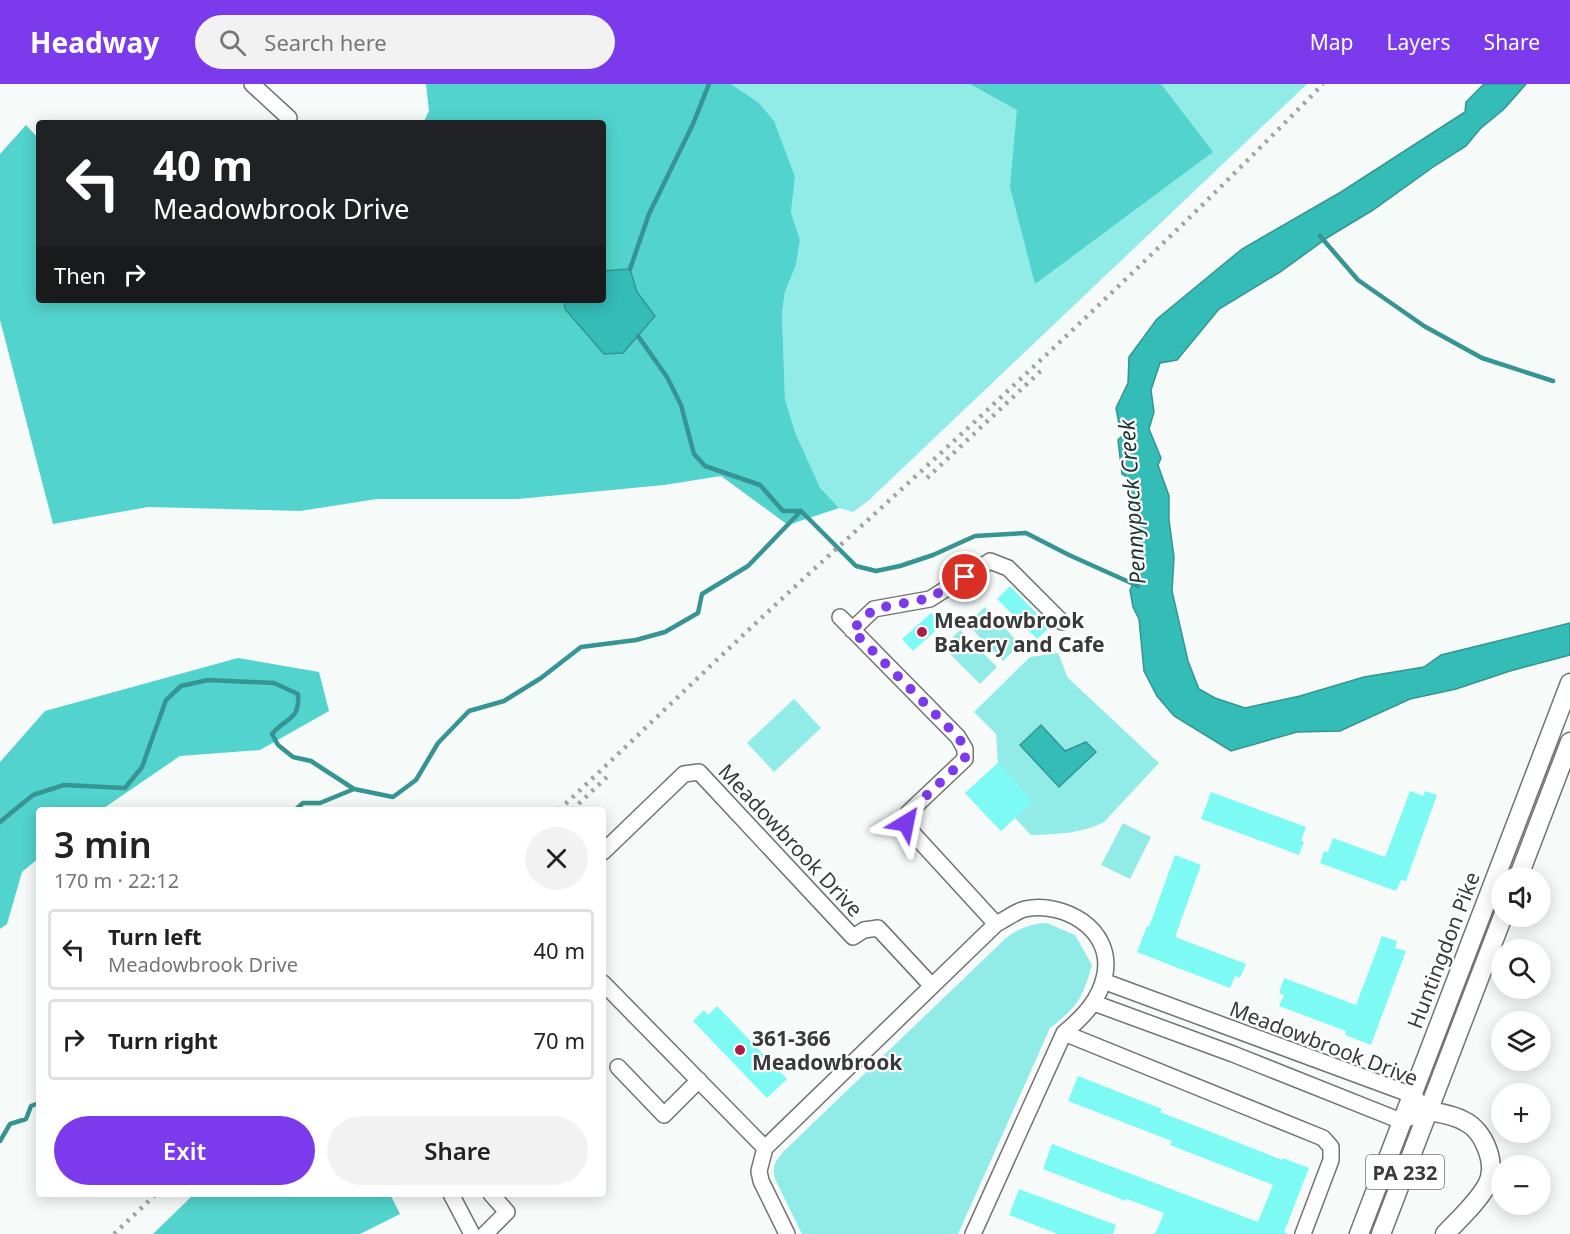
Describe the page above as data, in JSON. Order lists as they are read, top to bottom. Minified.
{"streets":{"main road":["Huntingdon Pike","PA 232"],"street":["Meadowbrook Drive"]},"crossings":[["Meadowbrook Drive","Huntingdon Pike"]],"water":["Pennypack Creek"],"places":["Meadowbrook Bakery and Cafe","361-366 Meadowbrook"],"page":{"header":"Headway","search":"Search here","nav":["Map","Layers","Share"],"turn":["40 m","Meadowbrook Drive"],"then":"Then","heading":["3 min","170 m · 22:12"],"map_buttons":["+","−"],"list":[{"name":"Turn left","note":"Meadowbrook Drive","value":"40 m"},{"name":"Turn right","value":"70 m"}],"buttons":["Exit","Share"]}}
